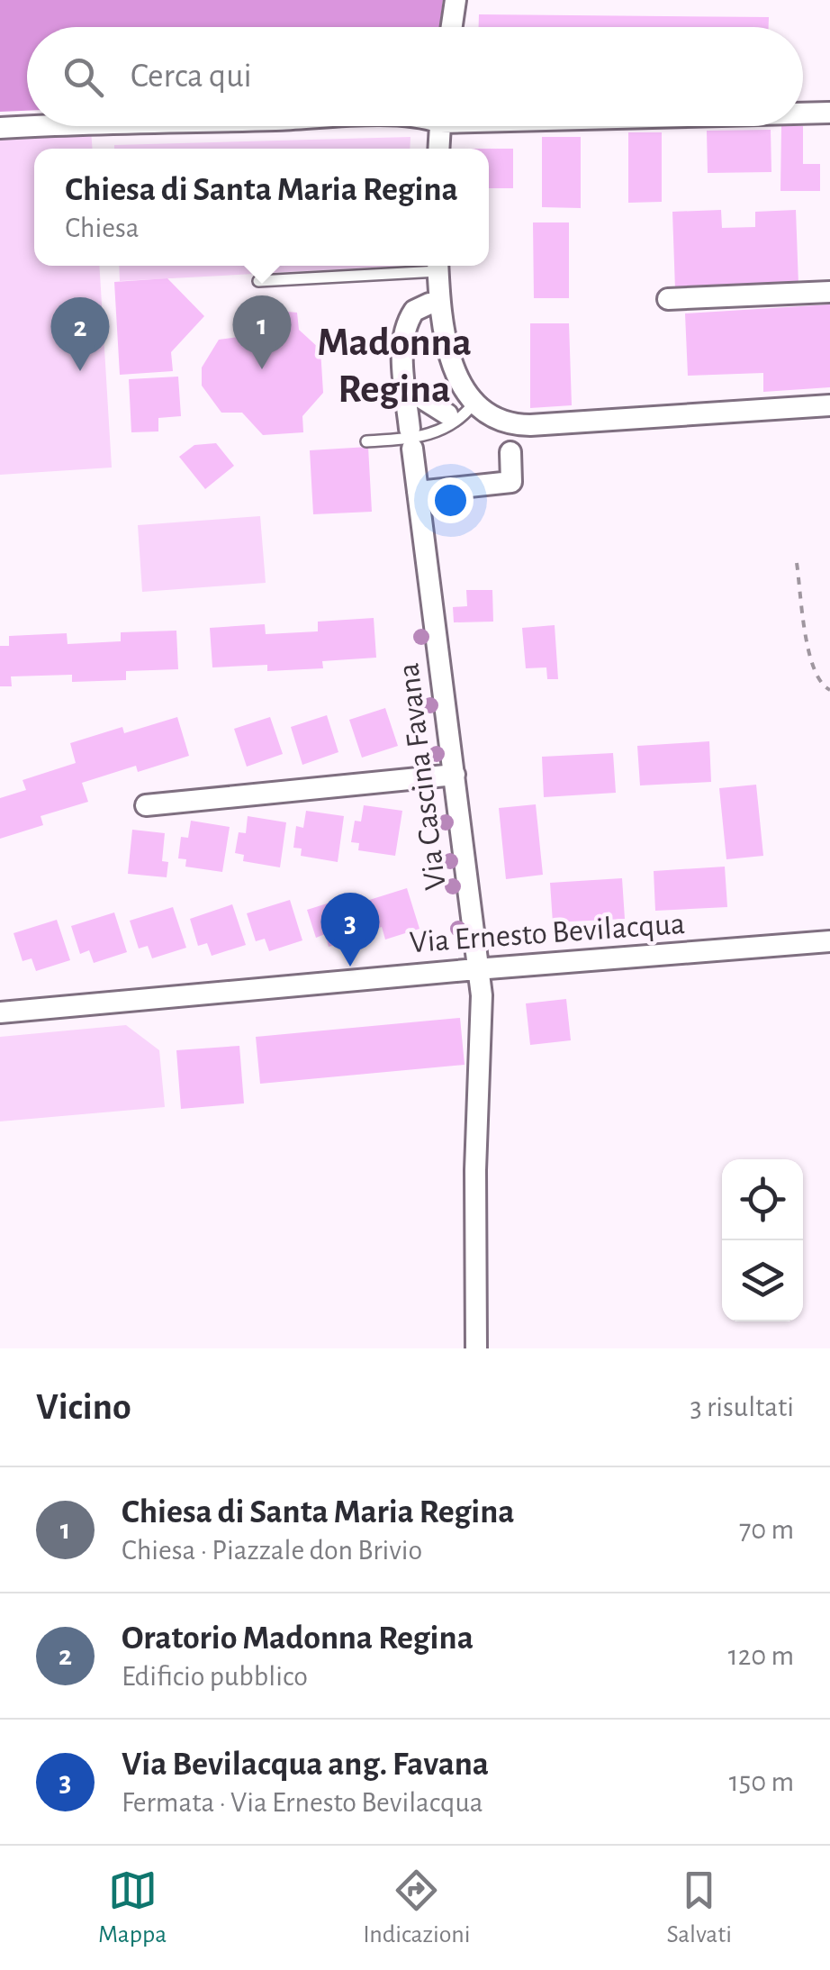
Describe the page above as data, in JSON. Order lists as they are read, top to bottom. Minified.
{"streets":{"street":["Via Cascina Favana","Via Ernesto Bevilacqua"]},"crossings":[["Via Cascina Favana","Via Ernesto Bevilacqua"]],"districts":["Madonna Regina"],"page":{"search":"Cerca qui","popup":["Chiesa di Santa Maria Regina","Chiesa"],"pins":["1","2","3"],"heading":["Vicino","3 risultati"],"list":[{"mark":"1","name":"Chiesa di Santa Maria Regina","note":"Chiesa · Piazzale don Brivio","value":"70 m"},{"mark":"2","name":"Oratorio Madonna Regina","note":"Edificio pubblico","value":"120 m"},{"mark":"3","name":"Via Bevilacqua ang. Favana","note":"Fermata · Via Ernesto Bevilacqua","value":"150 m"}],"nav":["Mappa","Indicazioni","Salvati"]}}
